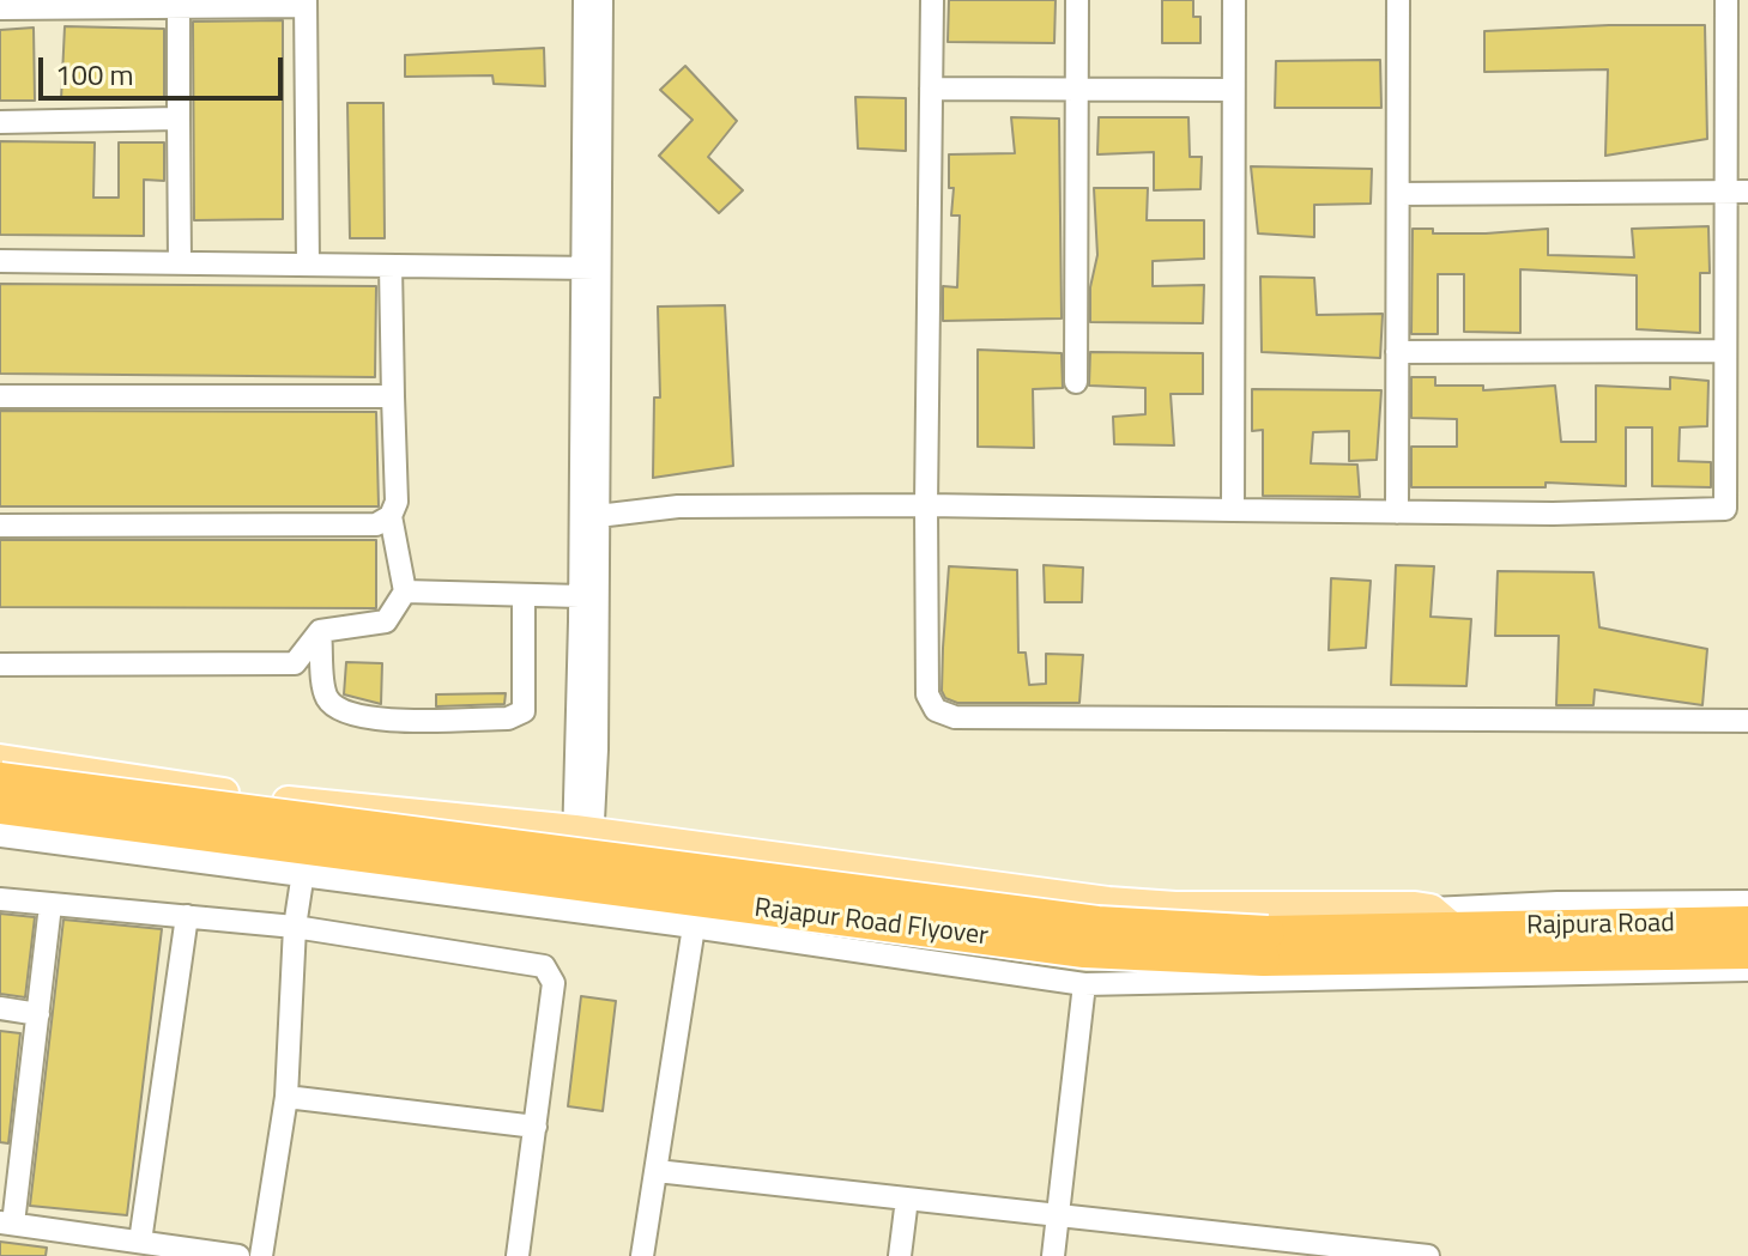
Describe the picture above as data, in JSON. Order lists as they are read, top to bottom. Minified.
{"streets":{"highway":["Rajapur Road Flyover","Rajpura Road"]},"crossings":[["Rajapur Road Flyover","Rajpura Road"]],"scale_bar":"100 m"}
